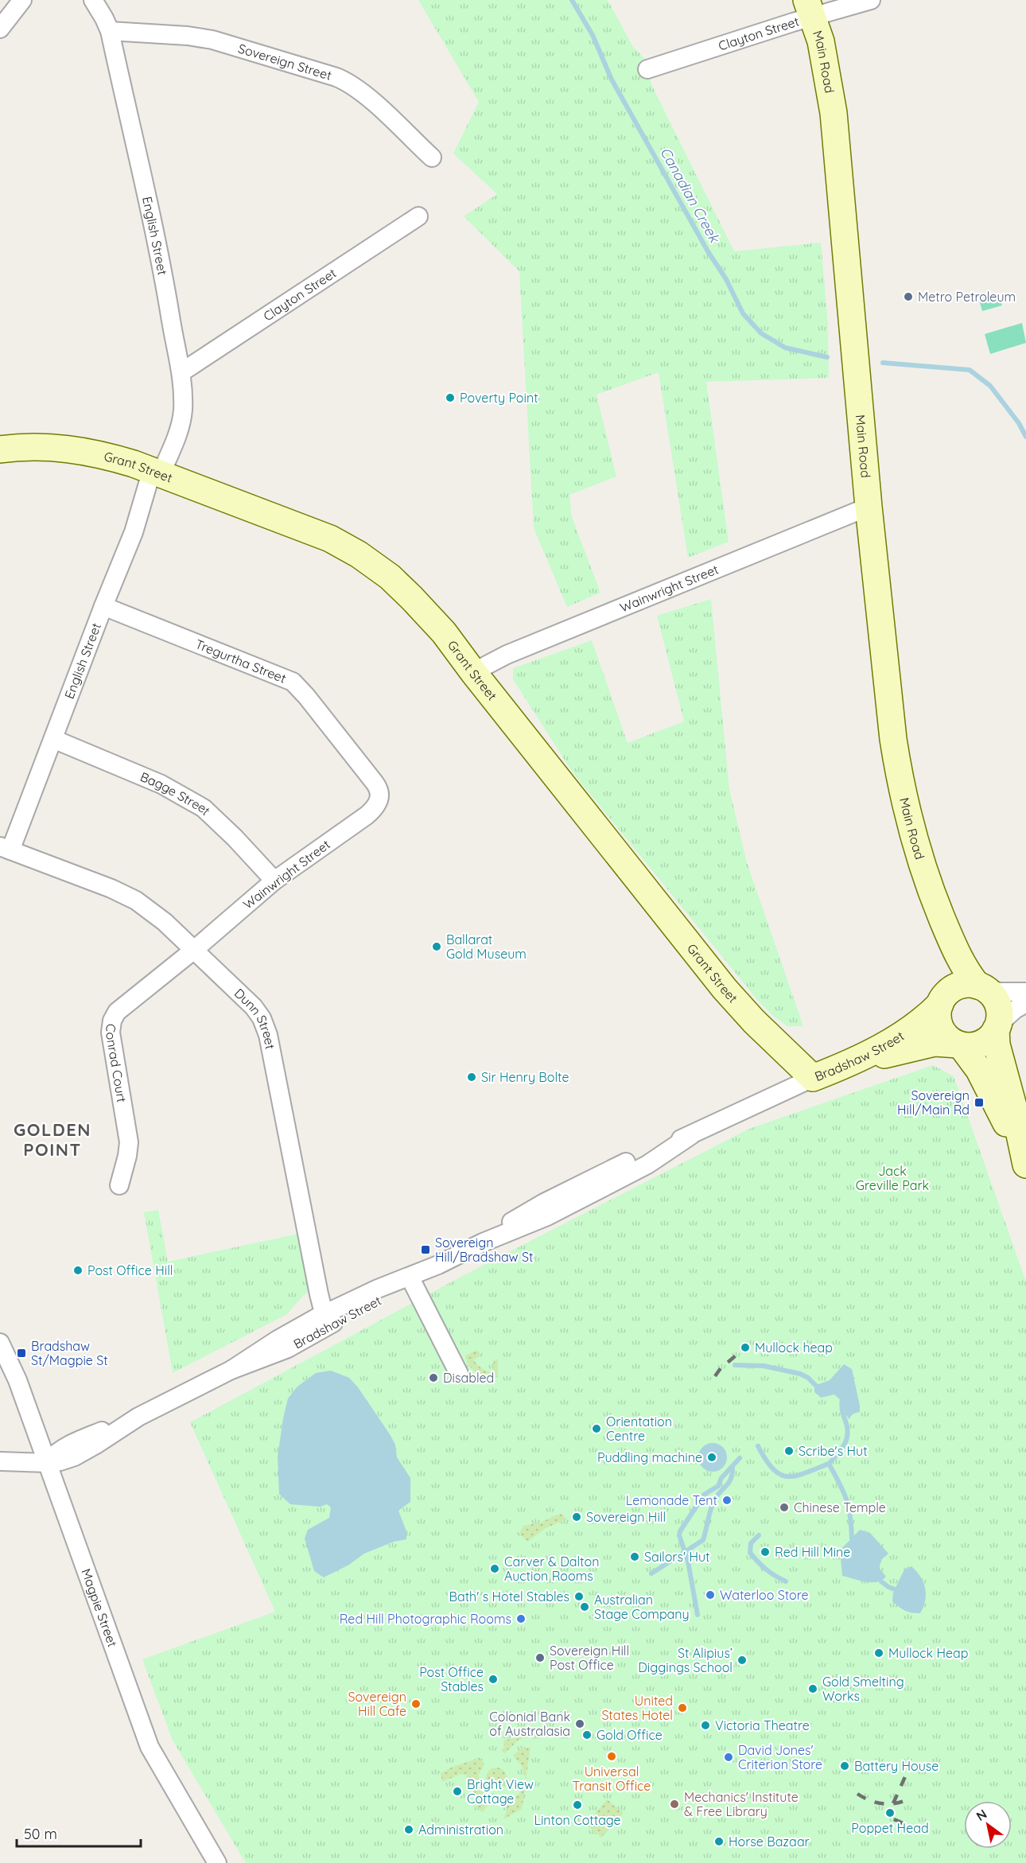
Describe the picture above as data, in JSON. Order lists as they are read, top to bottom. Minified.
{"streets":{"main road":["Main Road","Grant Street","Bradshaw Street"],"street":["Clayton Street","Sovereign Street","English Street","Wainwright Street","Tregurtha Street","Bagge Street","Dunn Street","Conrad Court","Magpie Street"]},"crossings":[["Clayton Street","Main Road"],["Clayton Street","English Street"],["Sovereign Street","English Street"],["Main Road","Wainwright Street"],["Main Road","Bradshaw Street"],["English Street","Grant Street"],["English Street","Tregurtha Street"],["English Street","Bagge Street"],["English Street","Dunn Street"],["Grant Street","Wainwright Street"],["Grant Street","Bradshaw Street"],["Wainwright Street","Tregurtha Street"],["Wainwright Street","Bagge Street"],["Wainwright Street","Dunn Street"],["Wainwright Street","Conrad Court"],["Dunn Street","Bradshaw Street"],["Dunn Street","Conrad Court"],["Bradshaw Street","Magpie Street"]],"districts":["GOLDEN POINT"],"water":["Canadian Creek"],"parks":["Jack Greville Park"],"places":{"other":["Metro Petroleum","Poverty Point","Ballarat Gold Museum","Sir Henry Bolte","Post Office Hill","Mullock heap","Disabled","Orientation Centre","Scribe's Hut","Puddling machine","Lemonade Tent","Chinese Temple","Sovereign Hill","Red Hill Mine","Sailors' Hut","Carver & Dalton Auction Rooms","Waterloo Store","Bath' s Hotel Stables","Australian Stage Company","Red Hill Photographic Rooms","Mullock Heap","Sovereign Hill Post Office","St Alipius’ Diggings School","Post Office Stables","Gold Smelting Works","Sovereign Hill Cafe","United States Hotel","Colonial Bank of Australasia","Victoria Theatre","Gold Office","Universal Transit Office","David Jones' Criterion Store","Battery House","Bright View Cottage","Mechanics' Institute & Free Library","Linton Cottage","Poppet Head","Administration","Horse Bazaar"],"transit":["Sovereign Hill/Main Rd","Sovereign Hill/Bradshaw St","Bradshaw St/Magpie St"]},"scale_bar":"50 m","north":"top left"}
